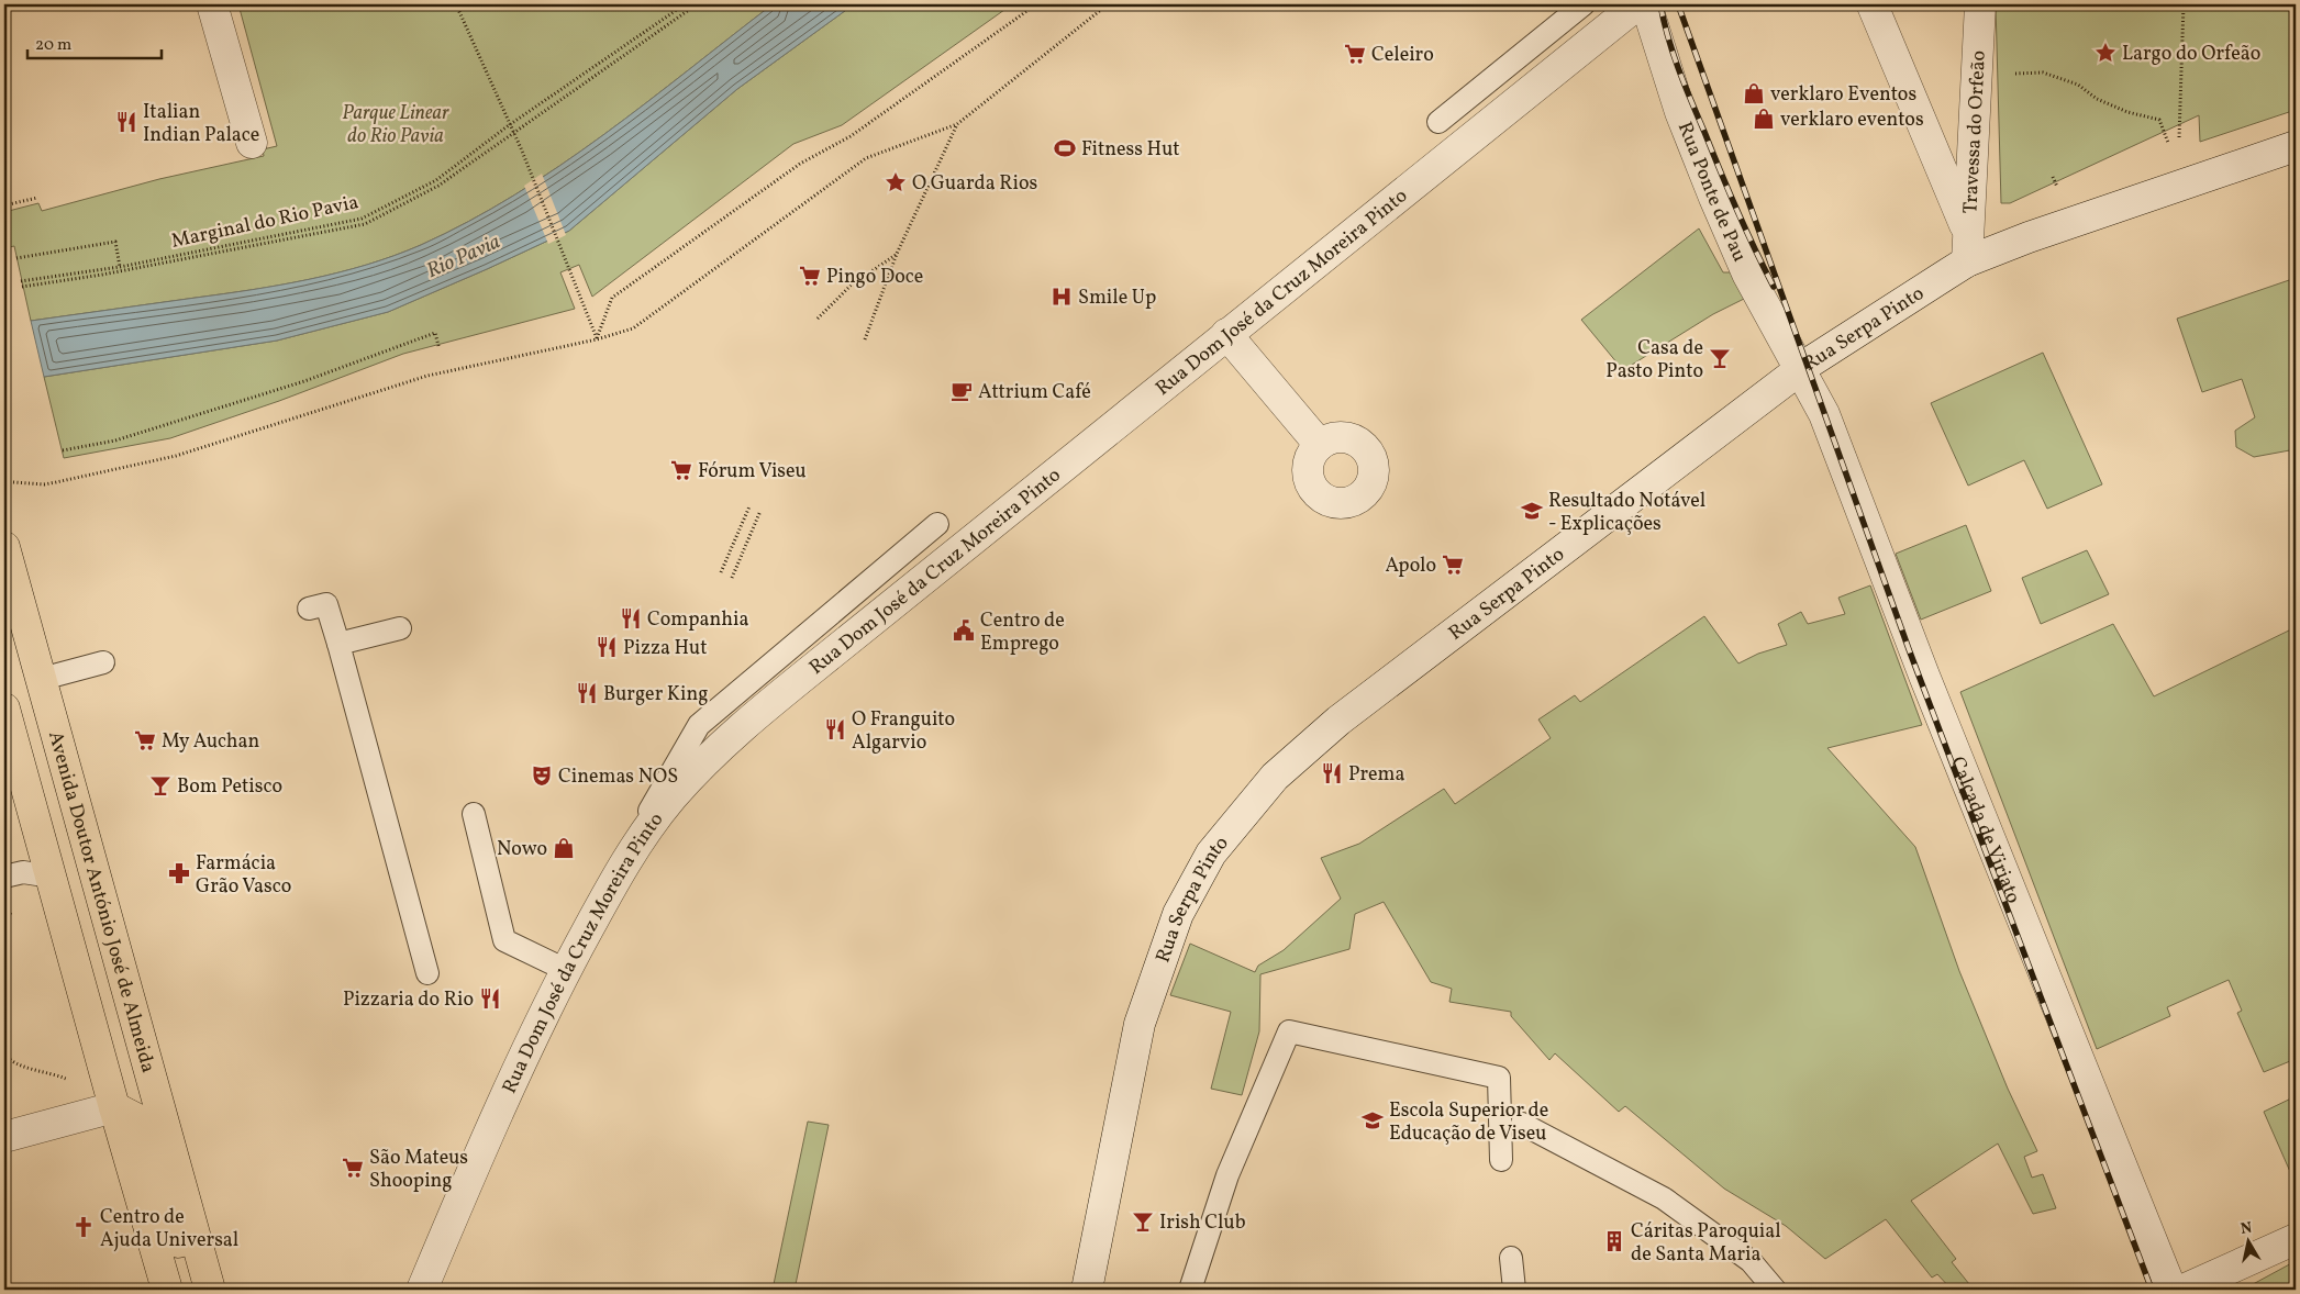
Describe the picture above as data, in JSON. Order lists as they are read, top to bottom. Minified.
{"streets":{"main road":["Avenida Doutor António José de Almeida"],"street":["Travessa do Orfeão","Rua Ponte de Pau","Rua Dom José da Cruz Moreira Pinto","Rua Serpa Pinto","Calçada de Viriato"],"path":["Marginal do Rio Pavia"]},"crossings":[["Travessa do Orfeão","Rua Serpa Pinto"],["Rua Ponte de Pau","Rua Serpa Pinto"],["Rua Ponte de Pau","Calçada de Viriato"],["Rua Serpa Pinto","Calçada de Viriato"]],"water":["Rio Pavia"],"parks":["Parque Linear do Rio Pavia"],"places":{"place":["Largo do Orfeão","O Guarda Rios"],"supermarket":["Celeiro","Pingo Doce","Fórum Viseu","Apolo","My Auchan","São Mateus Shooping"],"shop":["verklaro Eventos","verklaro eventos","Nowo"],"restaurant":["Italian Indian Palace","Companhia","Pizza Hut","Burger King","O Franguito Algarvio","Prema","Pizzaria do Rio"],"sports":["Fitness Hut"],"hospital":["Smile Up"],"bar":["Casa de Pasto Pinto","Bom Petisco","Irish Club"],"cafe":["Attrium Café"],"school or university":["Resultado Notável - Explicações","Escola Superior de Educação de Viseu"],"public building":["Centro de Emprego"],"theatre":["Cinemas NOS"],"pharmacy":["Farmácia Grão Vasco"],"church":["Centro de Ajuda Universal"],"building":["Cáritas Paroquial de Santa Maria"]},"scale_bar":"20 m","north":"top"}
